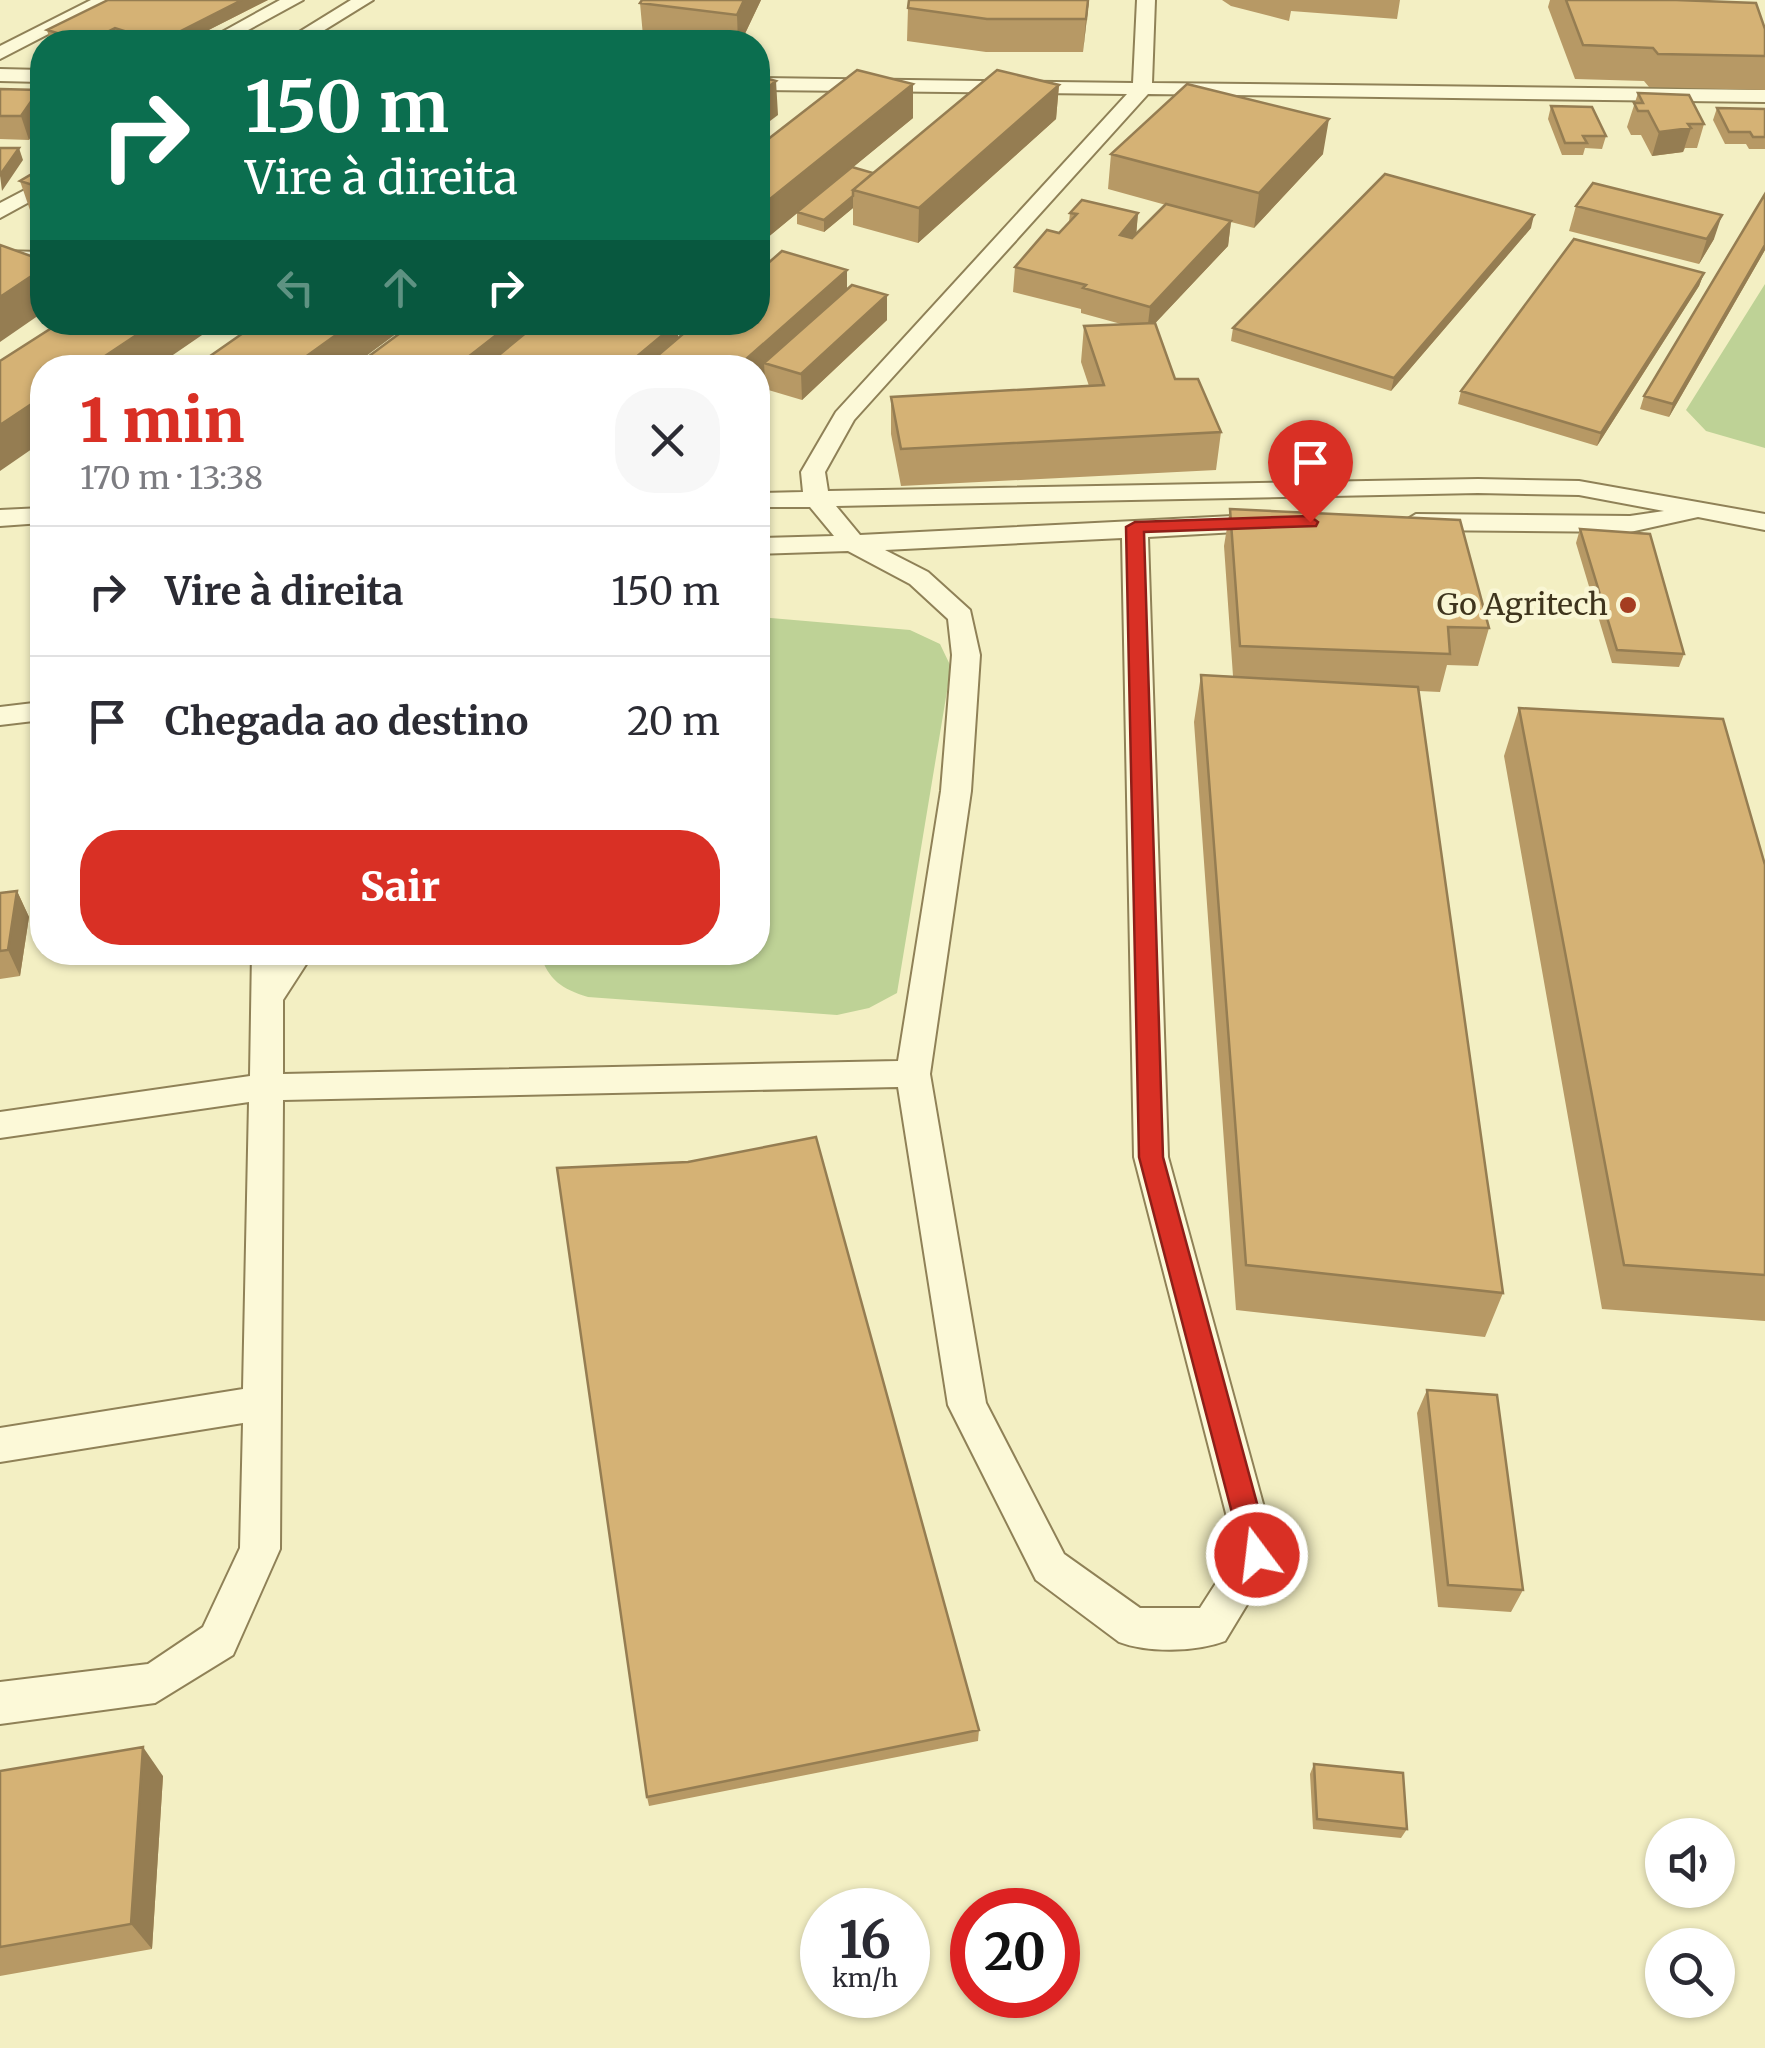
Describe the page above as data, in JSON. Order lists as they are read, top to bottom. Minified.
{"places":["Go Agritech"],"page":{"turn":["150 m","Vire à direita"],"heading":["1 min","170 m · 13:38"],"list":[{"name":"Vire à direita","value":"150 m"},{"name":"Chegada ao destino","value":"20 m"}],"buttons":"Sair","speed":"16 km/h","limit":"20"}}
